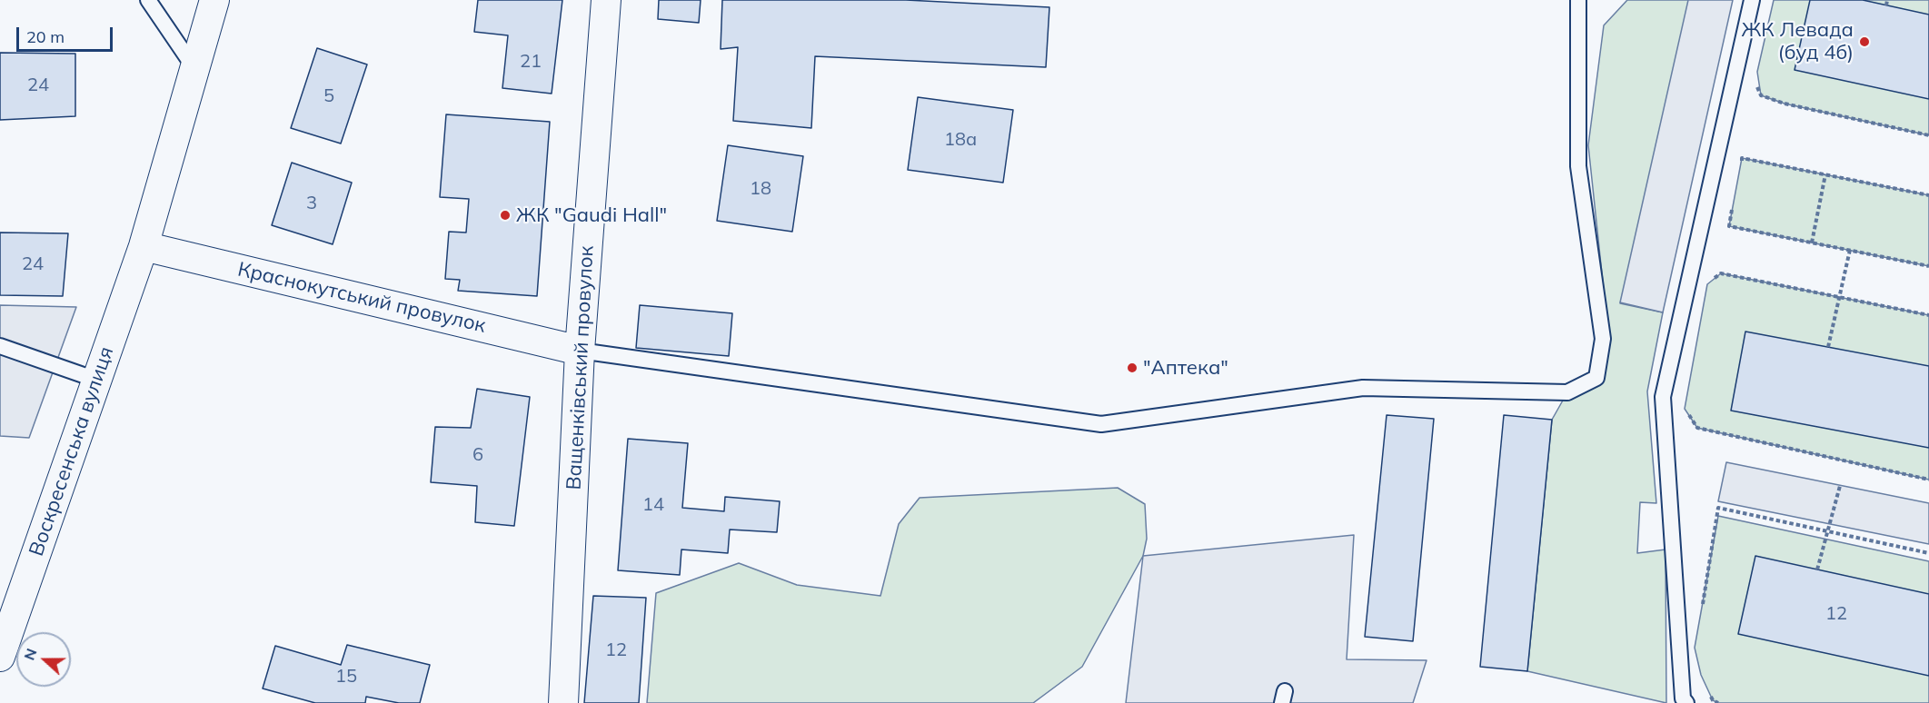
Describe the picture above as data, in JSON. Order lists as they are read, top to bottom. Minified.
{"streets":{"street":["Краснокутський провулок","Ващенківський провулок","Воскресенська вулиця"]},"crossings":[["Краснокутський провулок","Ващенківський провулок"],["Краснокутський провулок","Воскресенська вулиця"]],"places":["ЖК Левада (буд 4б)","ЖК \"Gaudi Hall\"","\"Аптека\""],"house_numbers":["21","24","5","18а","18","3","24","6","14","12","12","15"],"scale_bar":"20 m","north":"left"}
